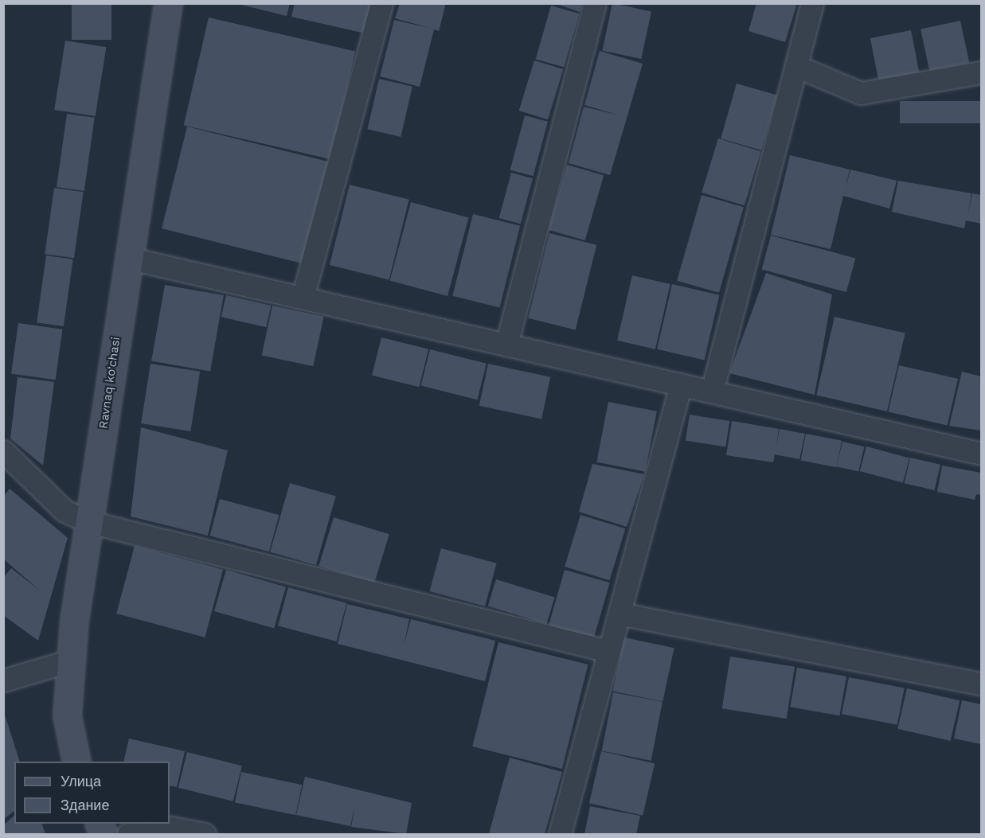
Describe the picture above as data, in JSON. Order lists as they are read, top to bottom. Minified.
{"streets":{"street":["Ravnaq ko‘chasi"]},"legend":["Улица","Здание"]}
